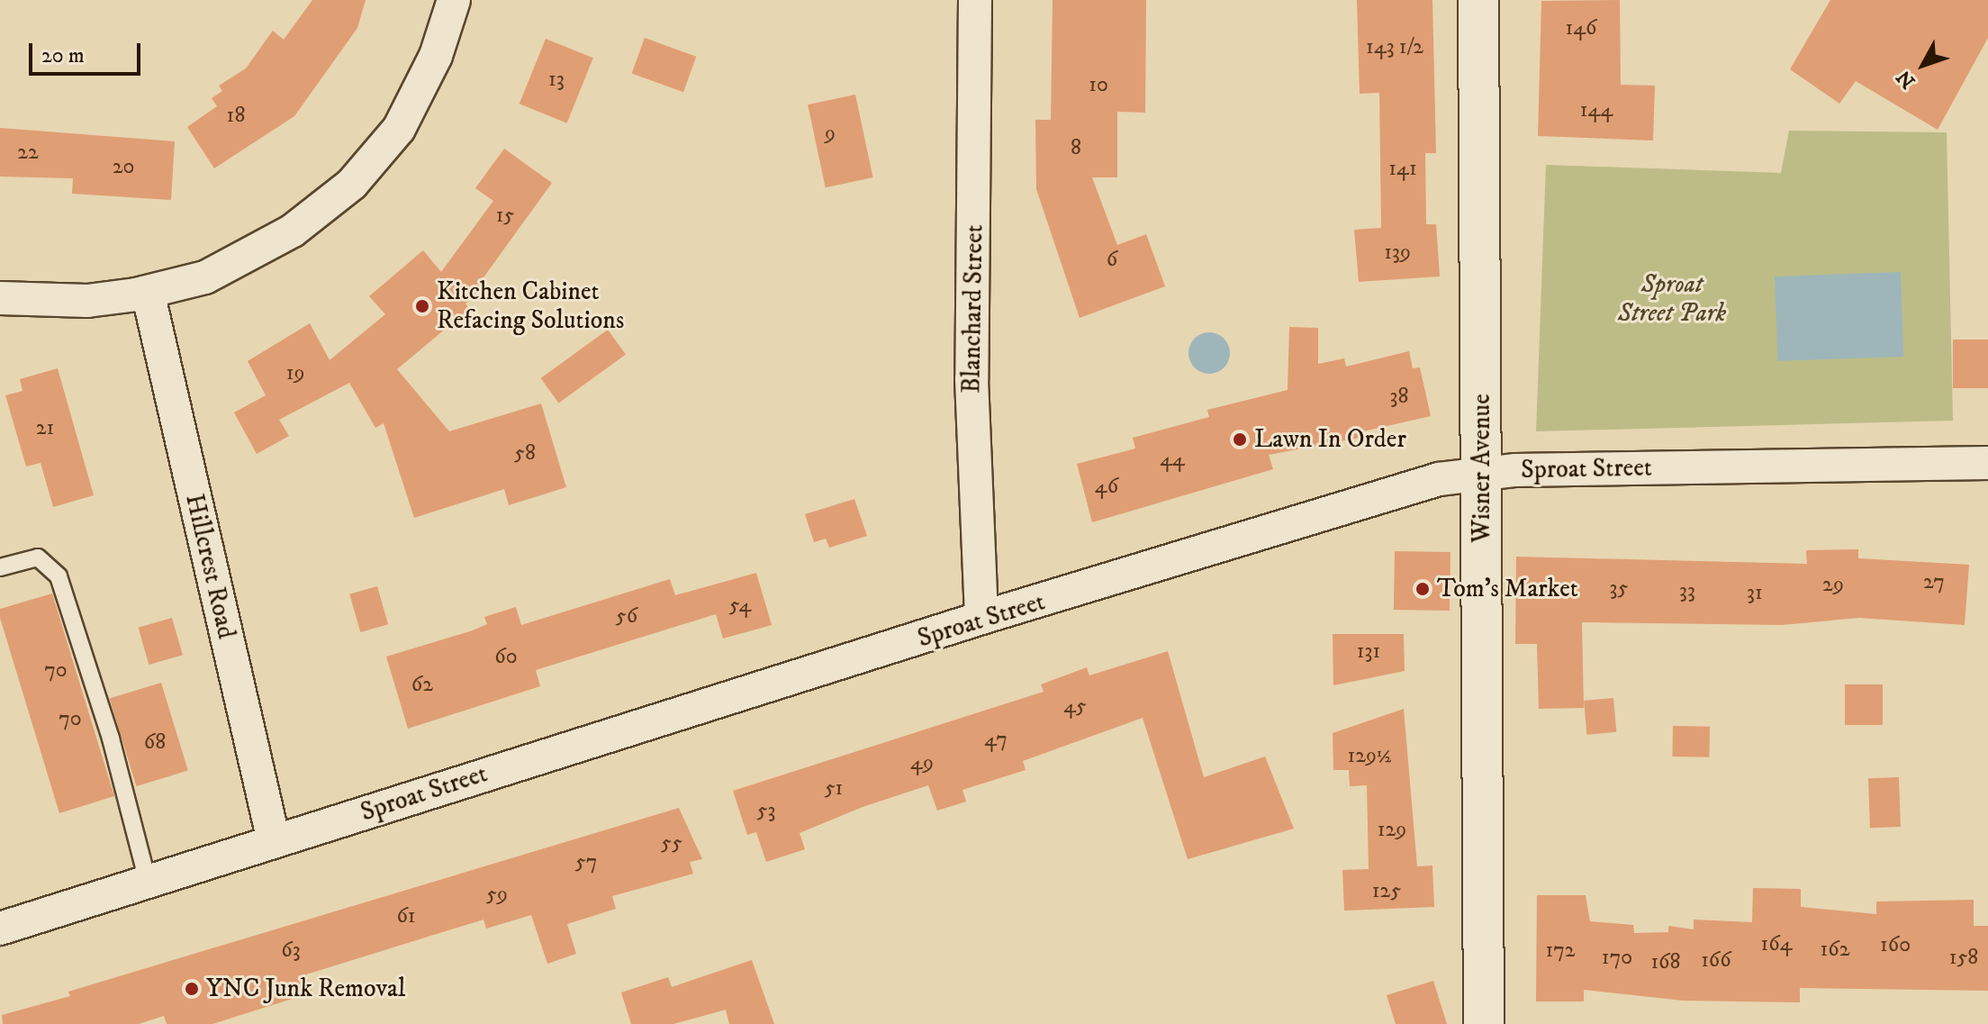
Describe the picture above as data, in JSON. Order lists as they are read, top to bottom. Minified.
{"streets":{"street":["Blanchard Street","Wisner Avenue","Sproat Street","Hillcrest Road"]},"crossings":[["Blanchard Street","Sproat Street"],["Wisner Avenue","Sproat Street"],["Sproat Street","Hillcrest Road"]],"parks":["Sproat Street Park"],"places":["Kitchen Cabinet Refacing Solutions","Lawn In Order","Tom's Market","YNC Junk Removal"],"house_numbers":["146","143 1/2","13","10","144","18","9","8","22","20","141","15","139","6","19","38","21","58","44","46","27","29","35","33","31","54","56","131","60","70","62","45","70","47","68","129½","49","51","53","129","55","57","125","59","61","164","160","162","63","172","170","158","166","168"],"scale_bar":"20 m","north":"bottom left"}
